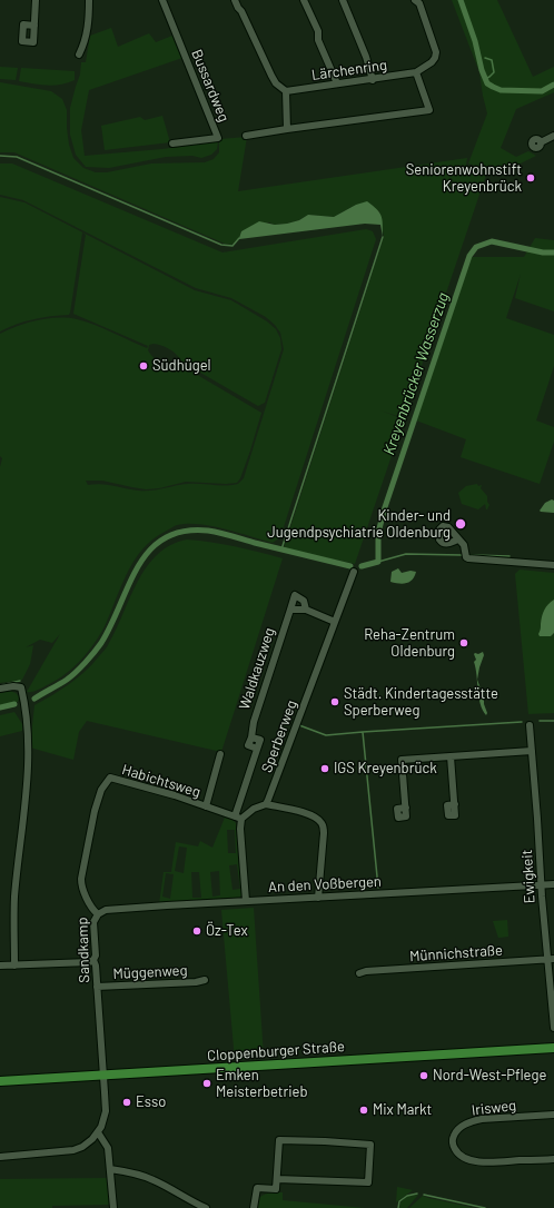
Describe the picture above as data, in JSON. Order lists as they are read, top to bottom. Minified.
{"streets":{"main road":["Cloppenburger Straße"],"street":["Lärchenring","Bussardweg","Waldkauzweg","Sperberweg","Habichtsweg","Ewigkeit","An den Voßbergen","Sandkamp","Münnichstraße","Müggenweg","Irisweg"]},"crossings":[["Waldkauzweg","Sperberweg"],["Waldkauzweg","Habichtsweg"],["Habichtsweg","Sandkamp"],["Ewigkeit","An den Voßbergen"],["Ewigkeit","Münnichstraße"],["An den Voßbergen","Sandkamp"],["Sandkamp","Müggenweg"],["Sandkamp","Cloppenburger Straße"]],"water":["Kreyenbrücker Wasserzug"],"places":["Seniorenwohnstift Kreyenbrück","Südhügel","Kinder- und Jugendpsychiatrie Oldenburg","Reha-Zentrum Oldenburg","Städt. Kindertagesstätte Sperberweg","IGS Kreyenbrück","Öz-Tex","Nord-West-Pflege","Emken Meisterbetrieb","Esso","Mix Markt"]}
